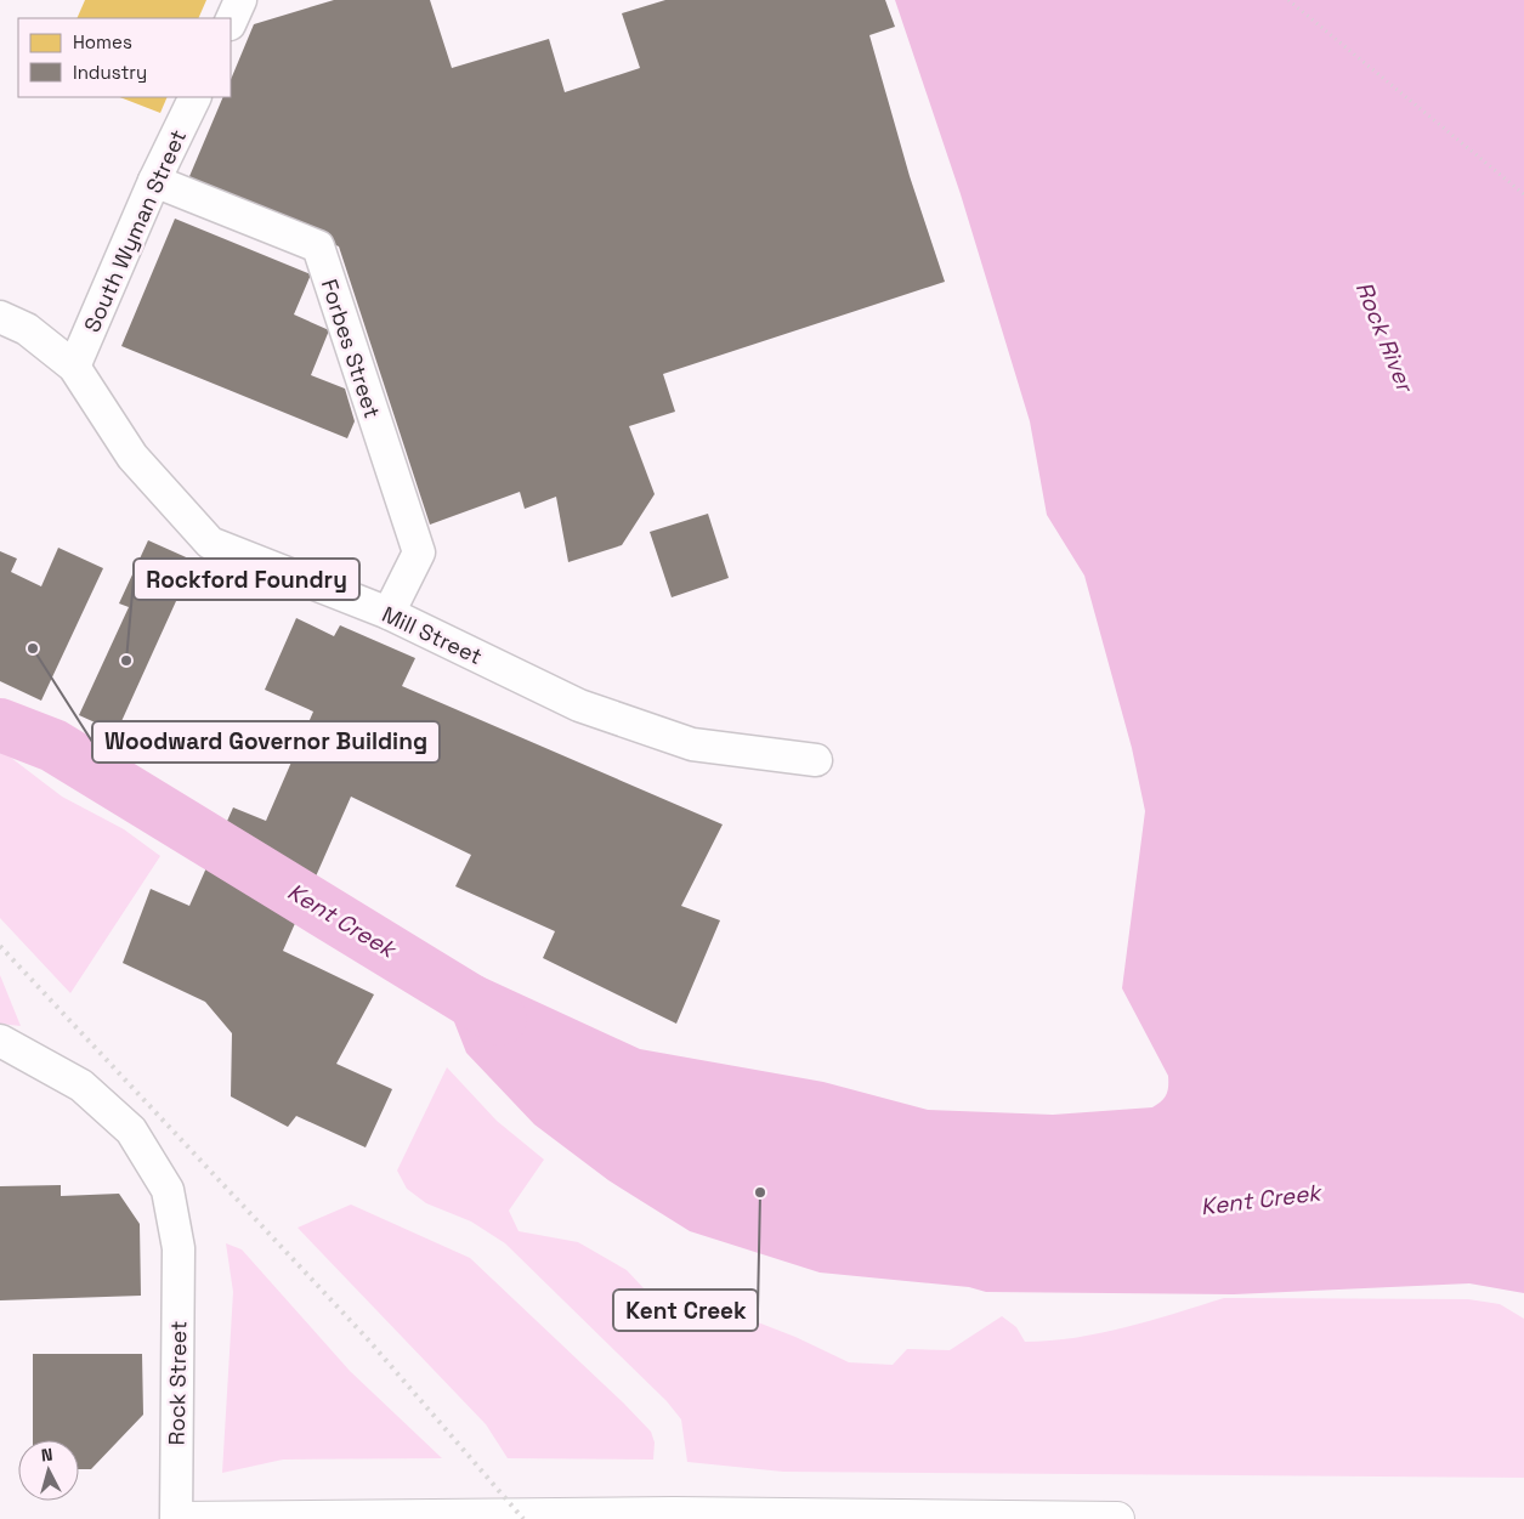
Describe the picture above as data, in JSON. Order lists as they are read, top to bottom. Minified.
{"streets":{"street":["South Wyman Street","Forbes Street","Mill Street","Rock Street"]},"crossings":[["South Wyman Street","Forbes Street"],["South Wyman Street","Mill Street"],["Forbes Street","Mill Street"]],"water":["Rock River","Kent Creek"],"places":["Woodward Governor Building","Rockford Foundry","Kent Creek"],"legend":["Homes","Industry"],"north":"top"}
